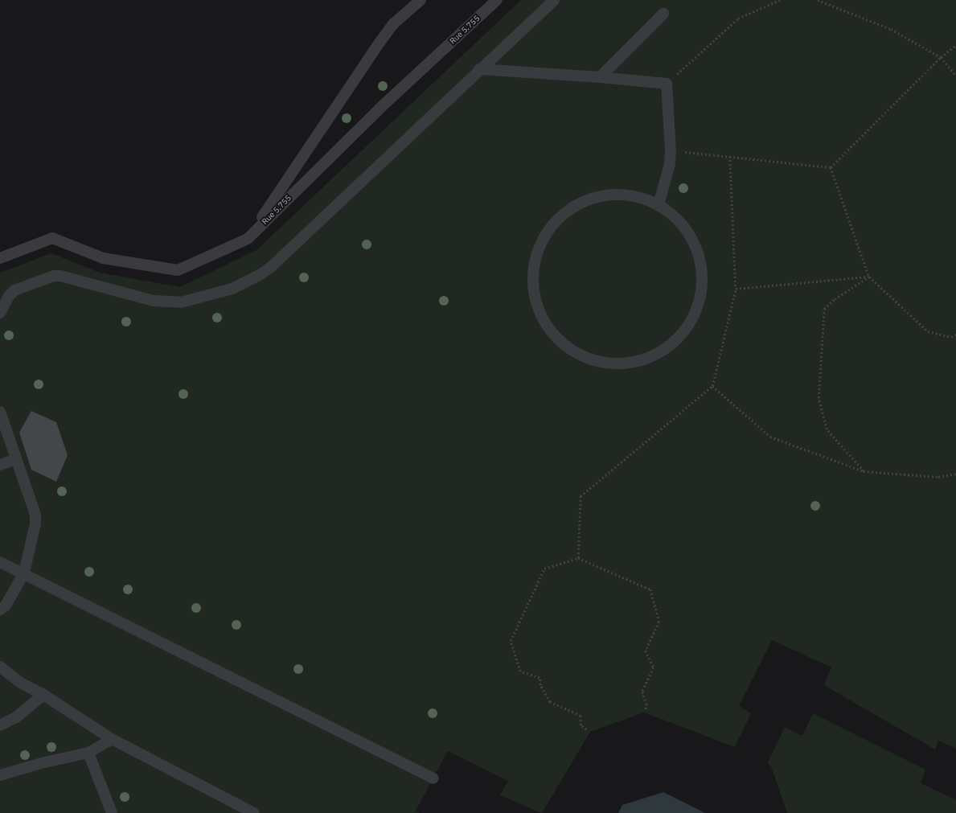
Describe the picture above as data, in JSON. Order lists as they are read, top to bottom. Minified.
{"streets":{"lane":["Rue 5.755"]}}
